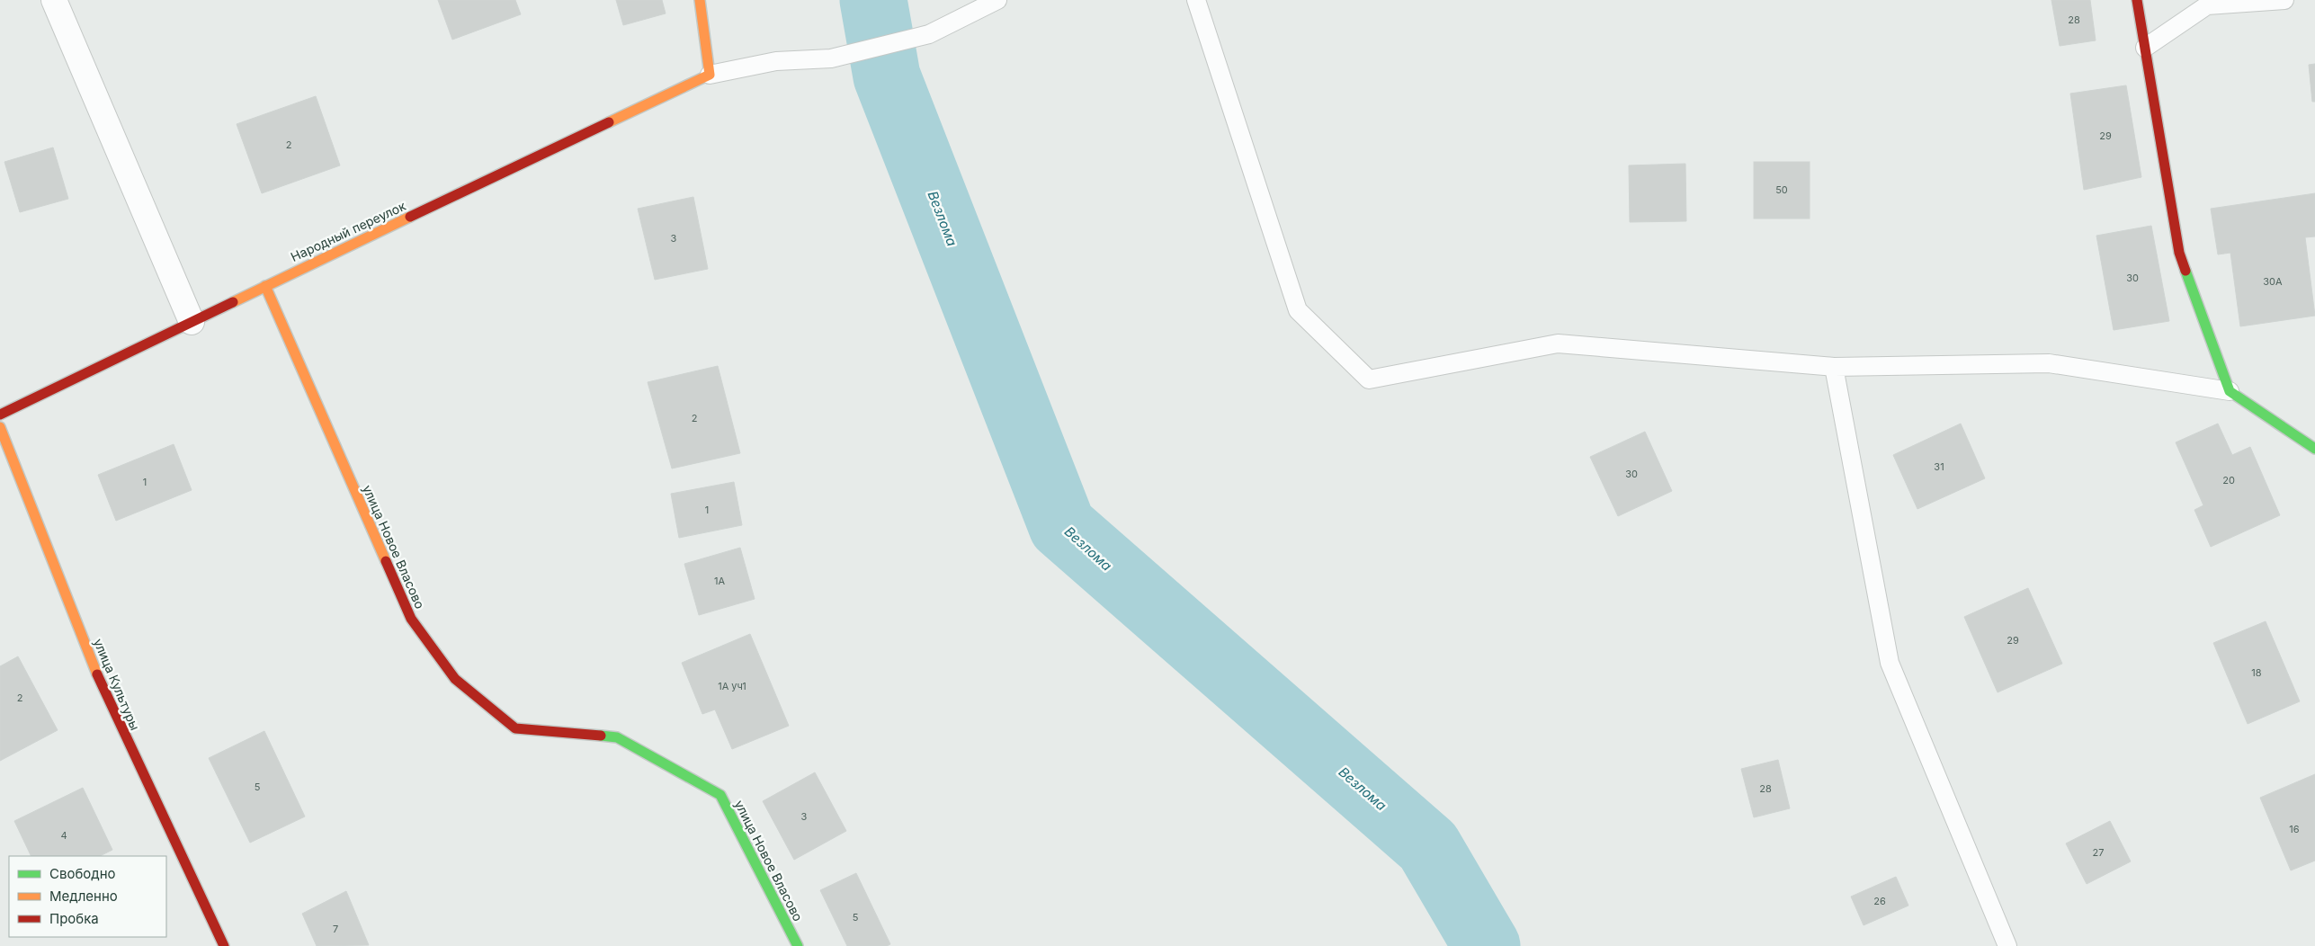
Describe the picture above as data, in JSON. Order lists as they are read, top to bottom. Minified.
{"streets":{"street":["Народный переулок","улица Новое Власово","улица Культуры"]},"crossings":[["Народный переулок","улица Новое Власово"]],"water":["Везлома"],"house_numbers":["28","29","2","50","3","30","30А","2","31","30","20","1","1","1А","29","18","1А уч1","2","5","28","3","16","4","27","26","5","7"],"legend":["Свободно","Медленно","Пробка"]}
